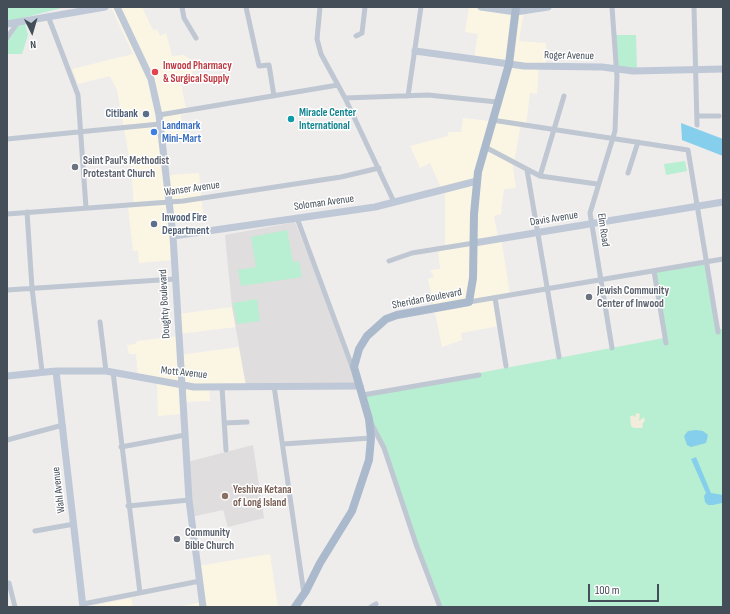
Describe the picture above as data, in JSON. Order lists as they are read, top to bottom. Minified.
{"streets":{"main road":["Sheridan Boulevard"],"street":["Roger Avenue","Wanser Avenue","Soloman Avenue","Davis Avenue","Elm Road","Doughty Boulevard","Mott Avenue","Wahl Avenue"]},"crossings":[["Roger Avenue","Elm Road"],["Roger Avenue","Sheridan Boulevard"],["Wanser Avenue","Doughty Boulevard"],["Soloman Avenue","Sheridan Boulevard"],["Soloman Avenue","Doughty Boulevard"],["Davis Avenue","Elm Road"],["Davis Avenue","Sheridan Boulevard"],["Doughty Boulevard","Mott Avenue"],["Mott Avenue","Wahl Avenue"]],"places":["Inwood Pharmacy & Surgical Supply","Citibank","Miracle Center International","Landmark Mini-Mart","Saint Paul's Methodist Protestant Church","Inwood Fire Department","Jewish Community Center of Inwood","Yeshiva Ketana of Long Island","Community Bible Church"],"scale_bar":"100 m","north":"bottom"}
